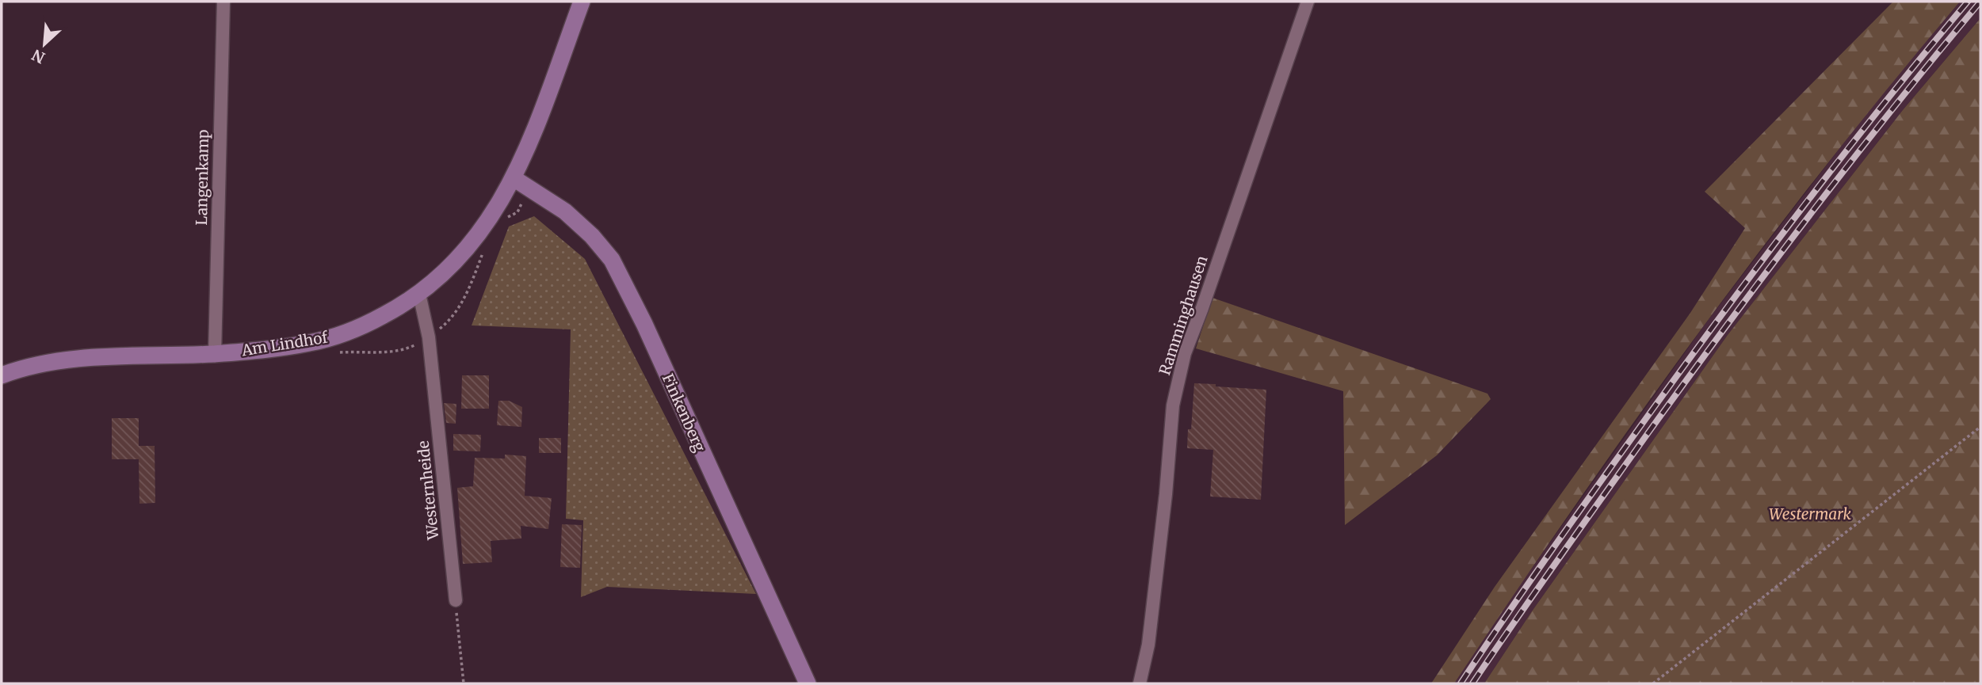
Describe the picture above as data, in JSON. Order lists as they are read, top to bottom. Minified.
{"streets":{"street":["Langenkamp","Ramminghausen","Am Lindhof","Finkenberg","Westernheide"]},"crossings":[["Langenkamp","Am Lindhof"],["Am Lindhof","Finkenberg"],["Am Lindhof","Westernheide"]],"parks":["Westermark"],"north":"bottom left"}
